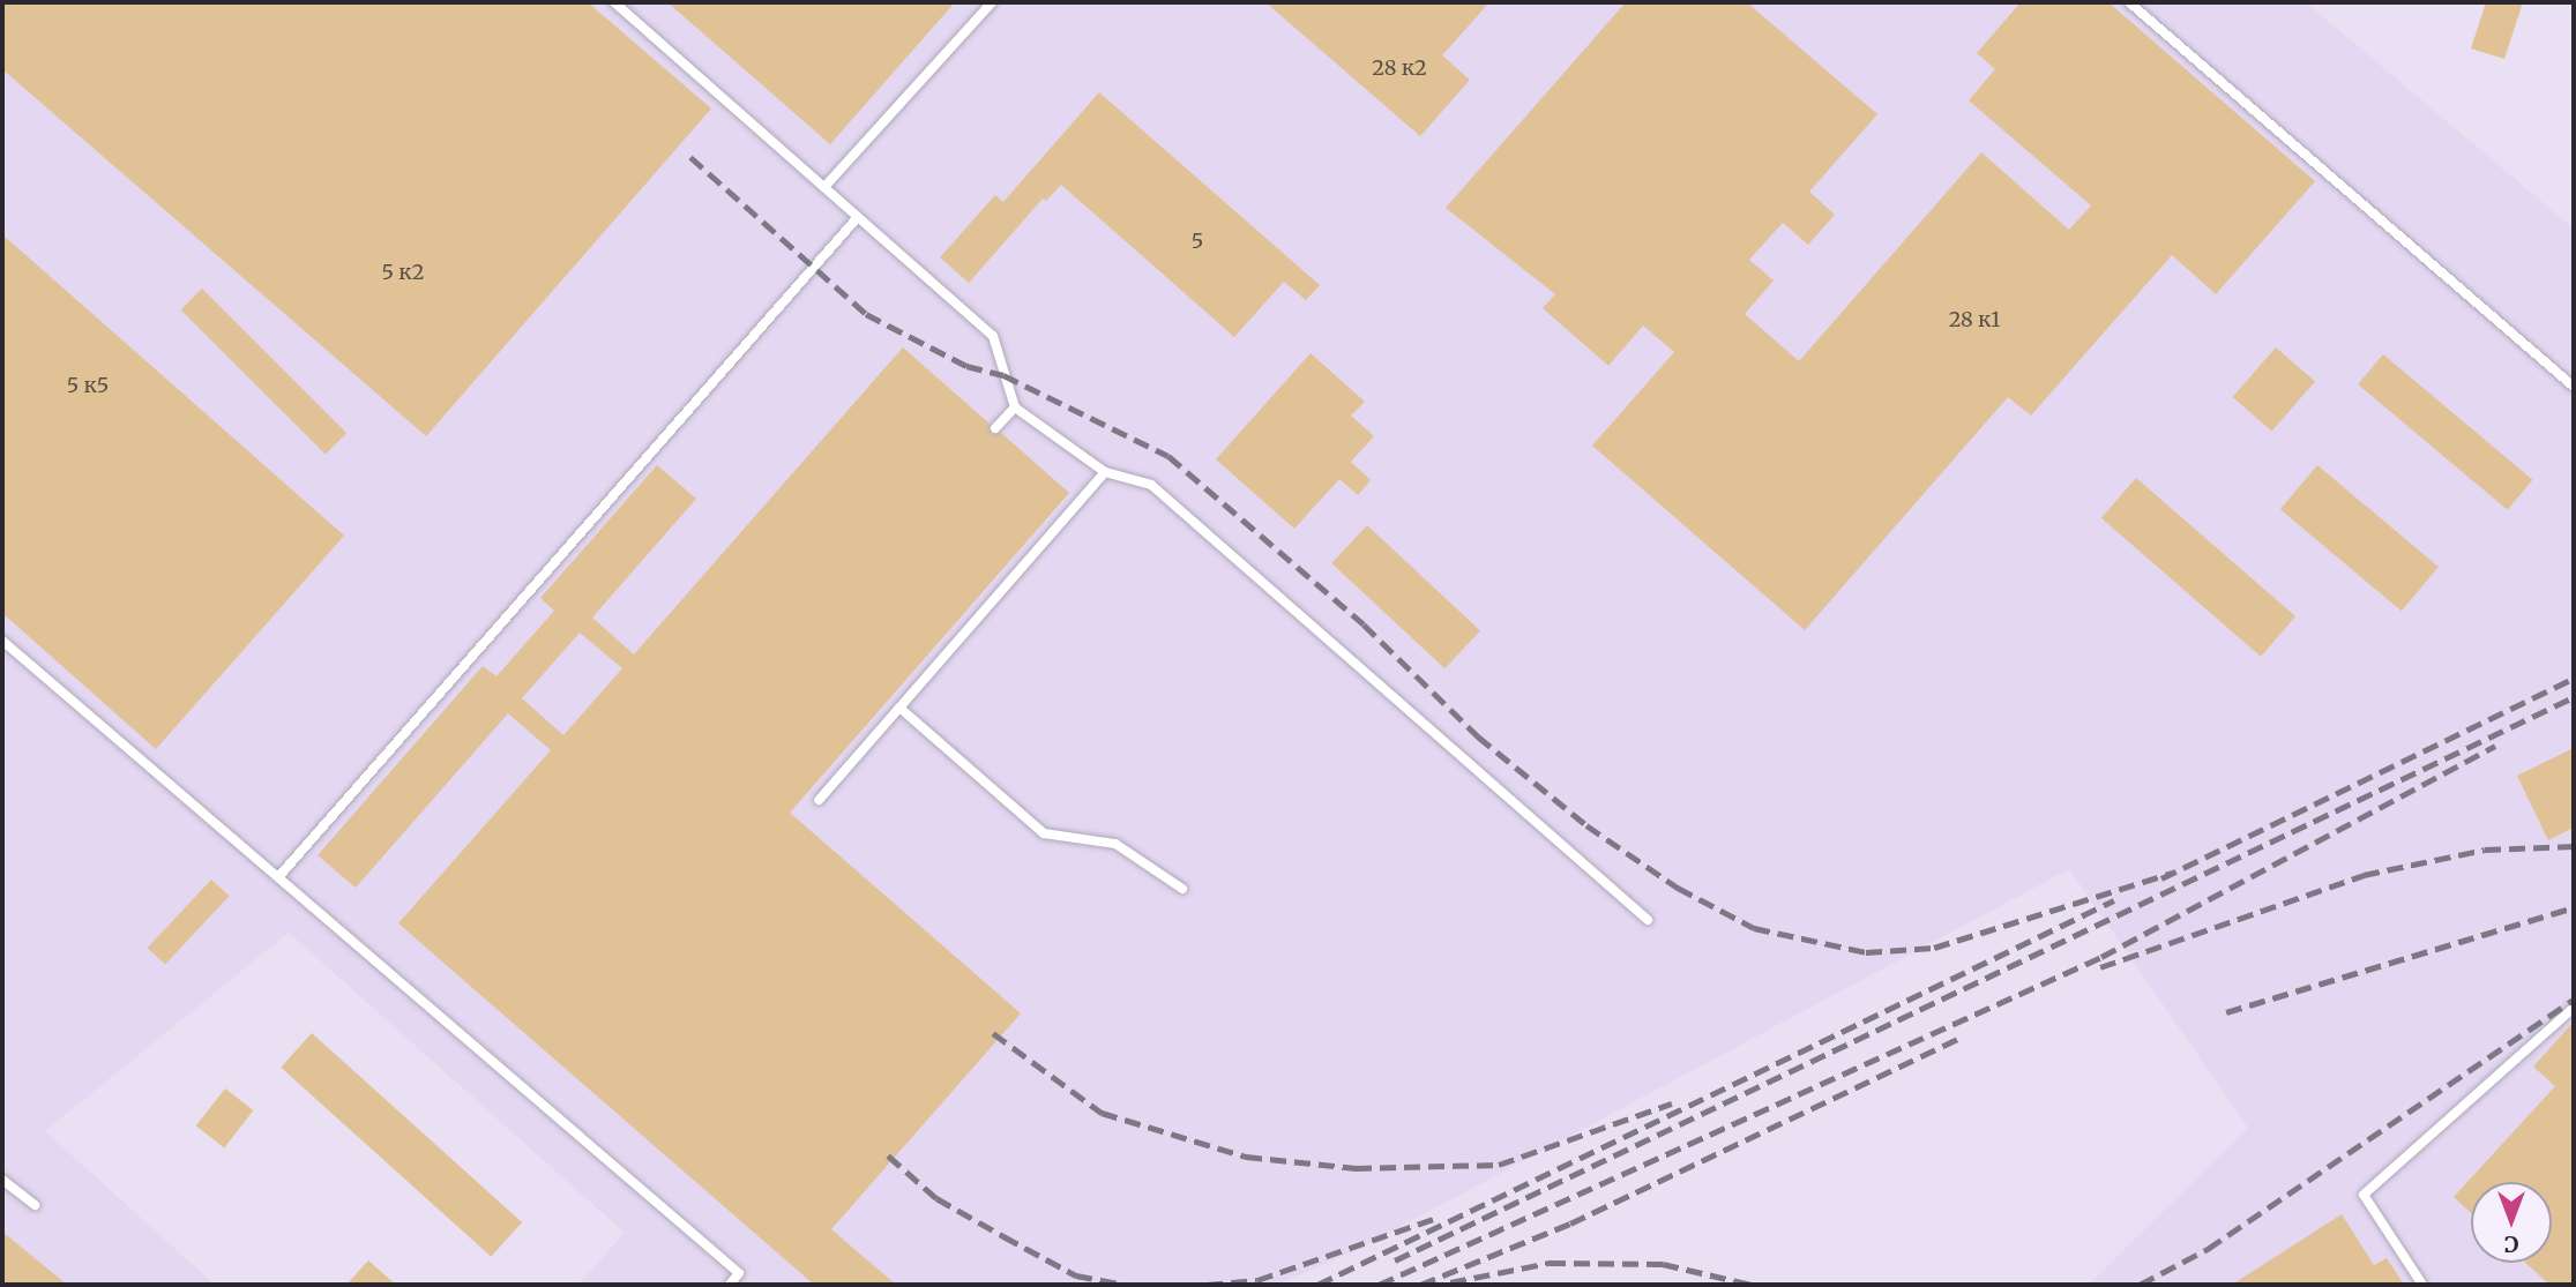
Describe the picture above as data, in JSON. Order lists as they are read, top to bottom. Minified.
{"house_numbers":["28 к2","5","5 к2","28 к1","5 к5"],"north":"bottom"}
